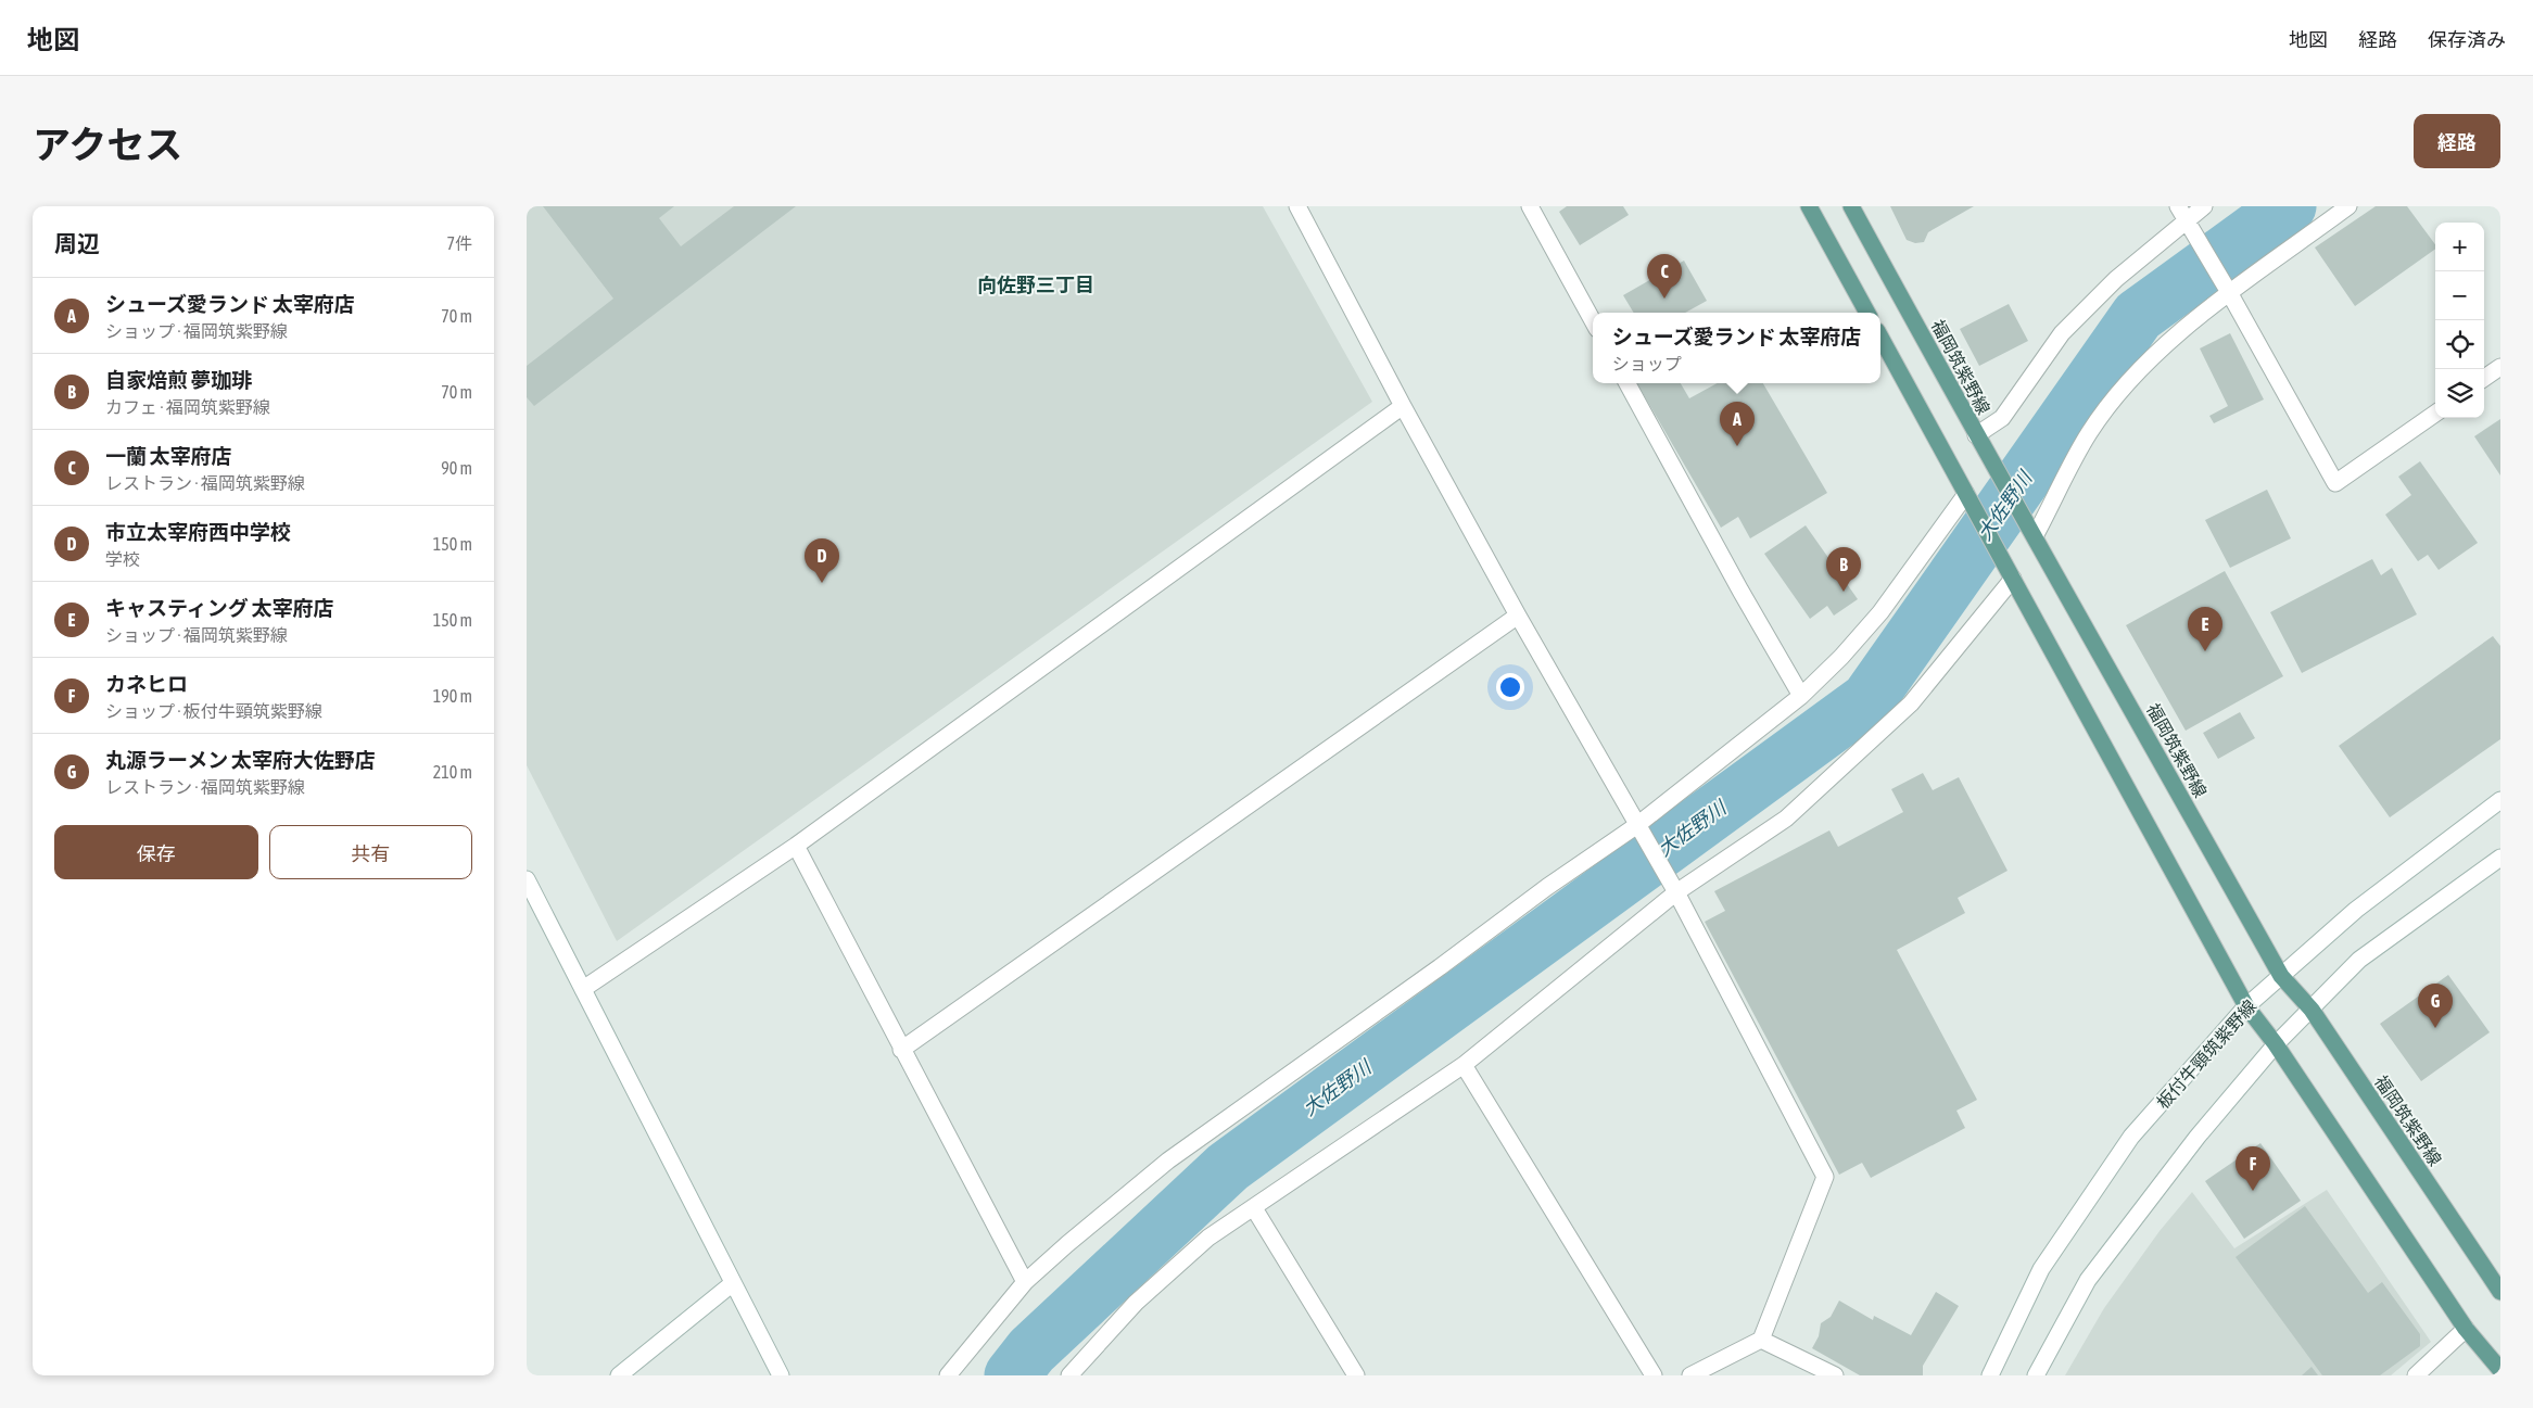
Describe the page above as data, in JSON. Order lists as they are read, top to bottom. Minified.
{"streets":{"main road":["福岡筑紫野線"],"street":["板付牛頸筑紫野線"]},"crossings":[["福岡筑紫野線","板付牛頸筑紫野線"]],"districts":["向佐野三丁目"],"water":["大佐野川"],"page":{"header":"地図","nav":["地図","経路","保存済み"],"title":"アクセス","buttons":["経路",["保存","共有"]],"heading":["周辺","7件"],"map_buttons":["+","−"],"pins":["C","A","D","B","E","G","F"],"list":[{"mark":"A","name":"シューズ愛ランド 太宰府店","note":"ショップ · 福岡筑紫野線","value":"70 m"},{"mark":"B","name":"自家焙煎 夢珈琲","note":"カフェ · 福岡筑紫野線","value":"70 m"},{"mark":"C","name":"一蘭 太宰府店","note":"レストラン · 福岡筑紫野線","value":"90 m"},{"mark":"D","name":"市立太宰府西中学校","note":"学校","value":"150 m"},{"mark":"E","name":"キャスティング 太宰府店","note":"ショップ · 福岡筑紫野線","value":"150 m"},{"mark":"F","name":"カネヒロ","note":"ショップ · 板付牛頸筑紫野線","value":"190 m"},{"mark":"G","name":"丸源ラーメン 太宰府大佐野店","note":"レストラン · 福岡筑紫野線","value":"210 m"}],"popup":["シューズ愛ランド 太宰府店","ショップ"]}}
